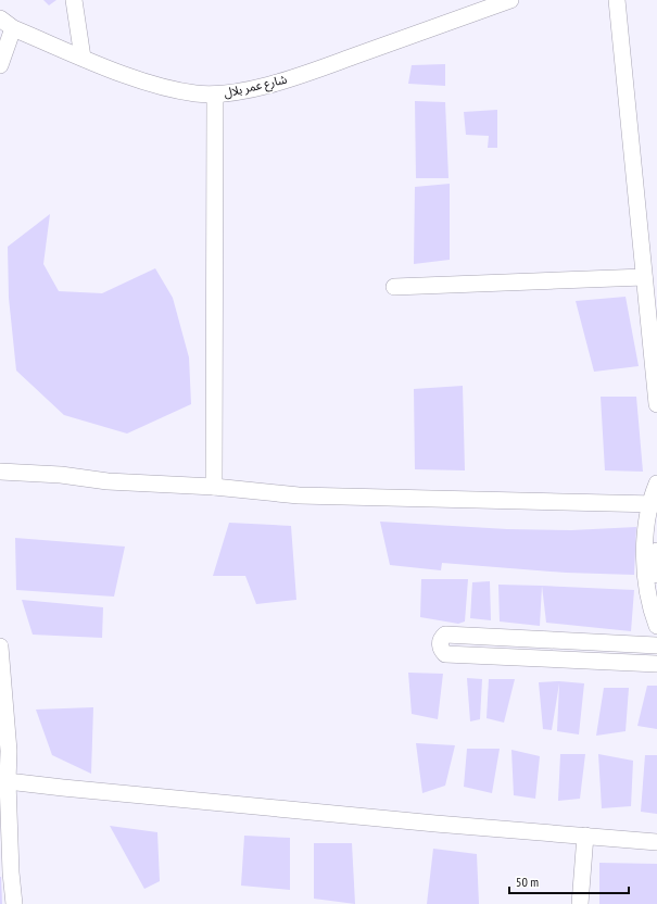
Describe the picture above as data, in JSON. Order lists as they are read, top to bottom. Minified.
{"streets":{"street":["شارع عمر بلال"]},"scale_bar":"50 m"}
